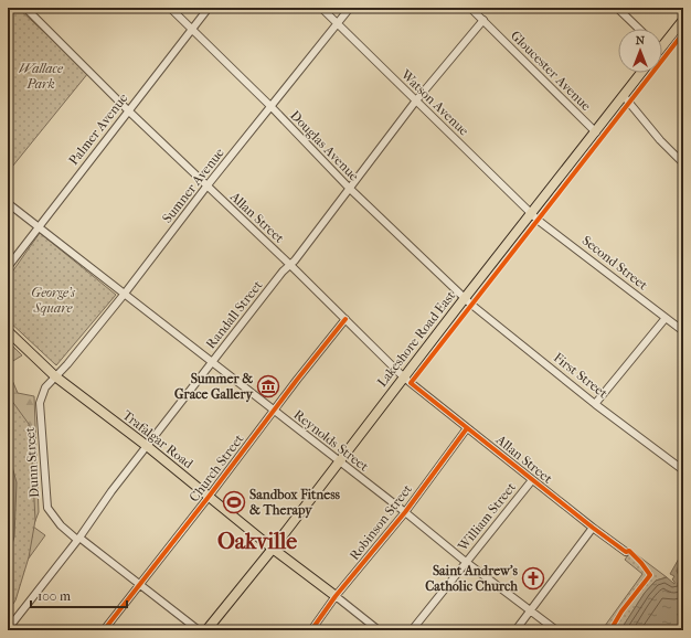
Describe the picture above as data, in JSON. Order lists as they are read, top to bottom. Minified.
{"streets":{"main road":["Lakeshore Road East","Trafalgar Road"],"street":["Gloucester Avenue","Watson Avenue","Palmer Avenue","Douglas Avenue","Sumner Avenue","Allan Street","Second Street","Randall Street","First Street","Reynolds Street","Dunn Street","Church Street","William Street","Robinson Street"]},"crossings":[["Gloucester Avenue","Randall Street"],["Gloucester Avenue","Lakeshore Road East"],["Watson Avenue","Sumner Avenue"],["Watson Avenue","Second Street"],["Watson Avenue","Randall Street"],["Watson Avenue","Lakeshore Road East"],["Palmer Avenue","Douglas Avenue"],["Palmer Avenue","Allan Street"],["Palmer Avenue","Reynolds Street"],["Douglas Avenue","Sumner Avenue"],["Douglas Avenue","Randall Street"],["Douglas Avenue","Lakeshore Road East"],["Douglas Avenue","First Street"],["Sumner Avenue","Allan Street"],["Sumner Avenue","Trafalgar Road"],["Sumner Avenue","Reynolds Street"],["Sumner Avenue","Dunn Street"],["Allan Street","Randall Street"],["Allan Street","Lakeshore Road East"],["Allan Street","Church Street"],["Allan Street","William Street"],["Allan Street","Robinson Street"],["Second Street","Lakeshore Road East"],["Randall Street","Trafalgar Road"],["Randall Street","Reynolds Street"],["Randall Street","Dunn Street"],["Lakeshore Road East","First Street"],["Lakeshore Road East","Trafalgar Road"],["Lakeshore Road East","Reynolds Street"],["Trafalgar Road","Dunn Street"],["Trafalgar Road","Church Street"],["Trafalgar Road","Robinson Street"],["Reynolds Street","Church Street"],["Reynolds Street","William Street"],["Reynolds Street","Robinson Street"],["Dunn Street","Church Street"]],"districts":["Oakville"],"parks":["Wallace Park","George's Square"],"places":{"museum":["Summer & Grace Gallery"],"sports":["Sandbox Fitness & Therapy"],"church":["Saint Andrew's Catholic Church"]},"scale_bar":"100 m","north":"top"}
